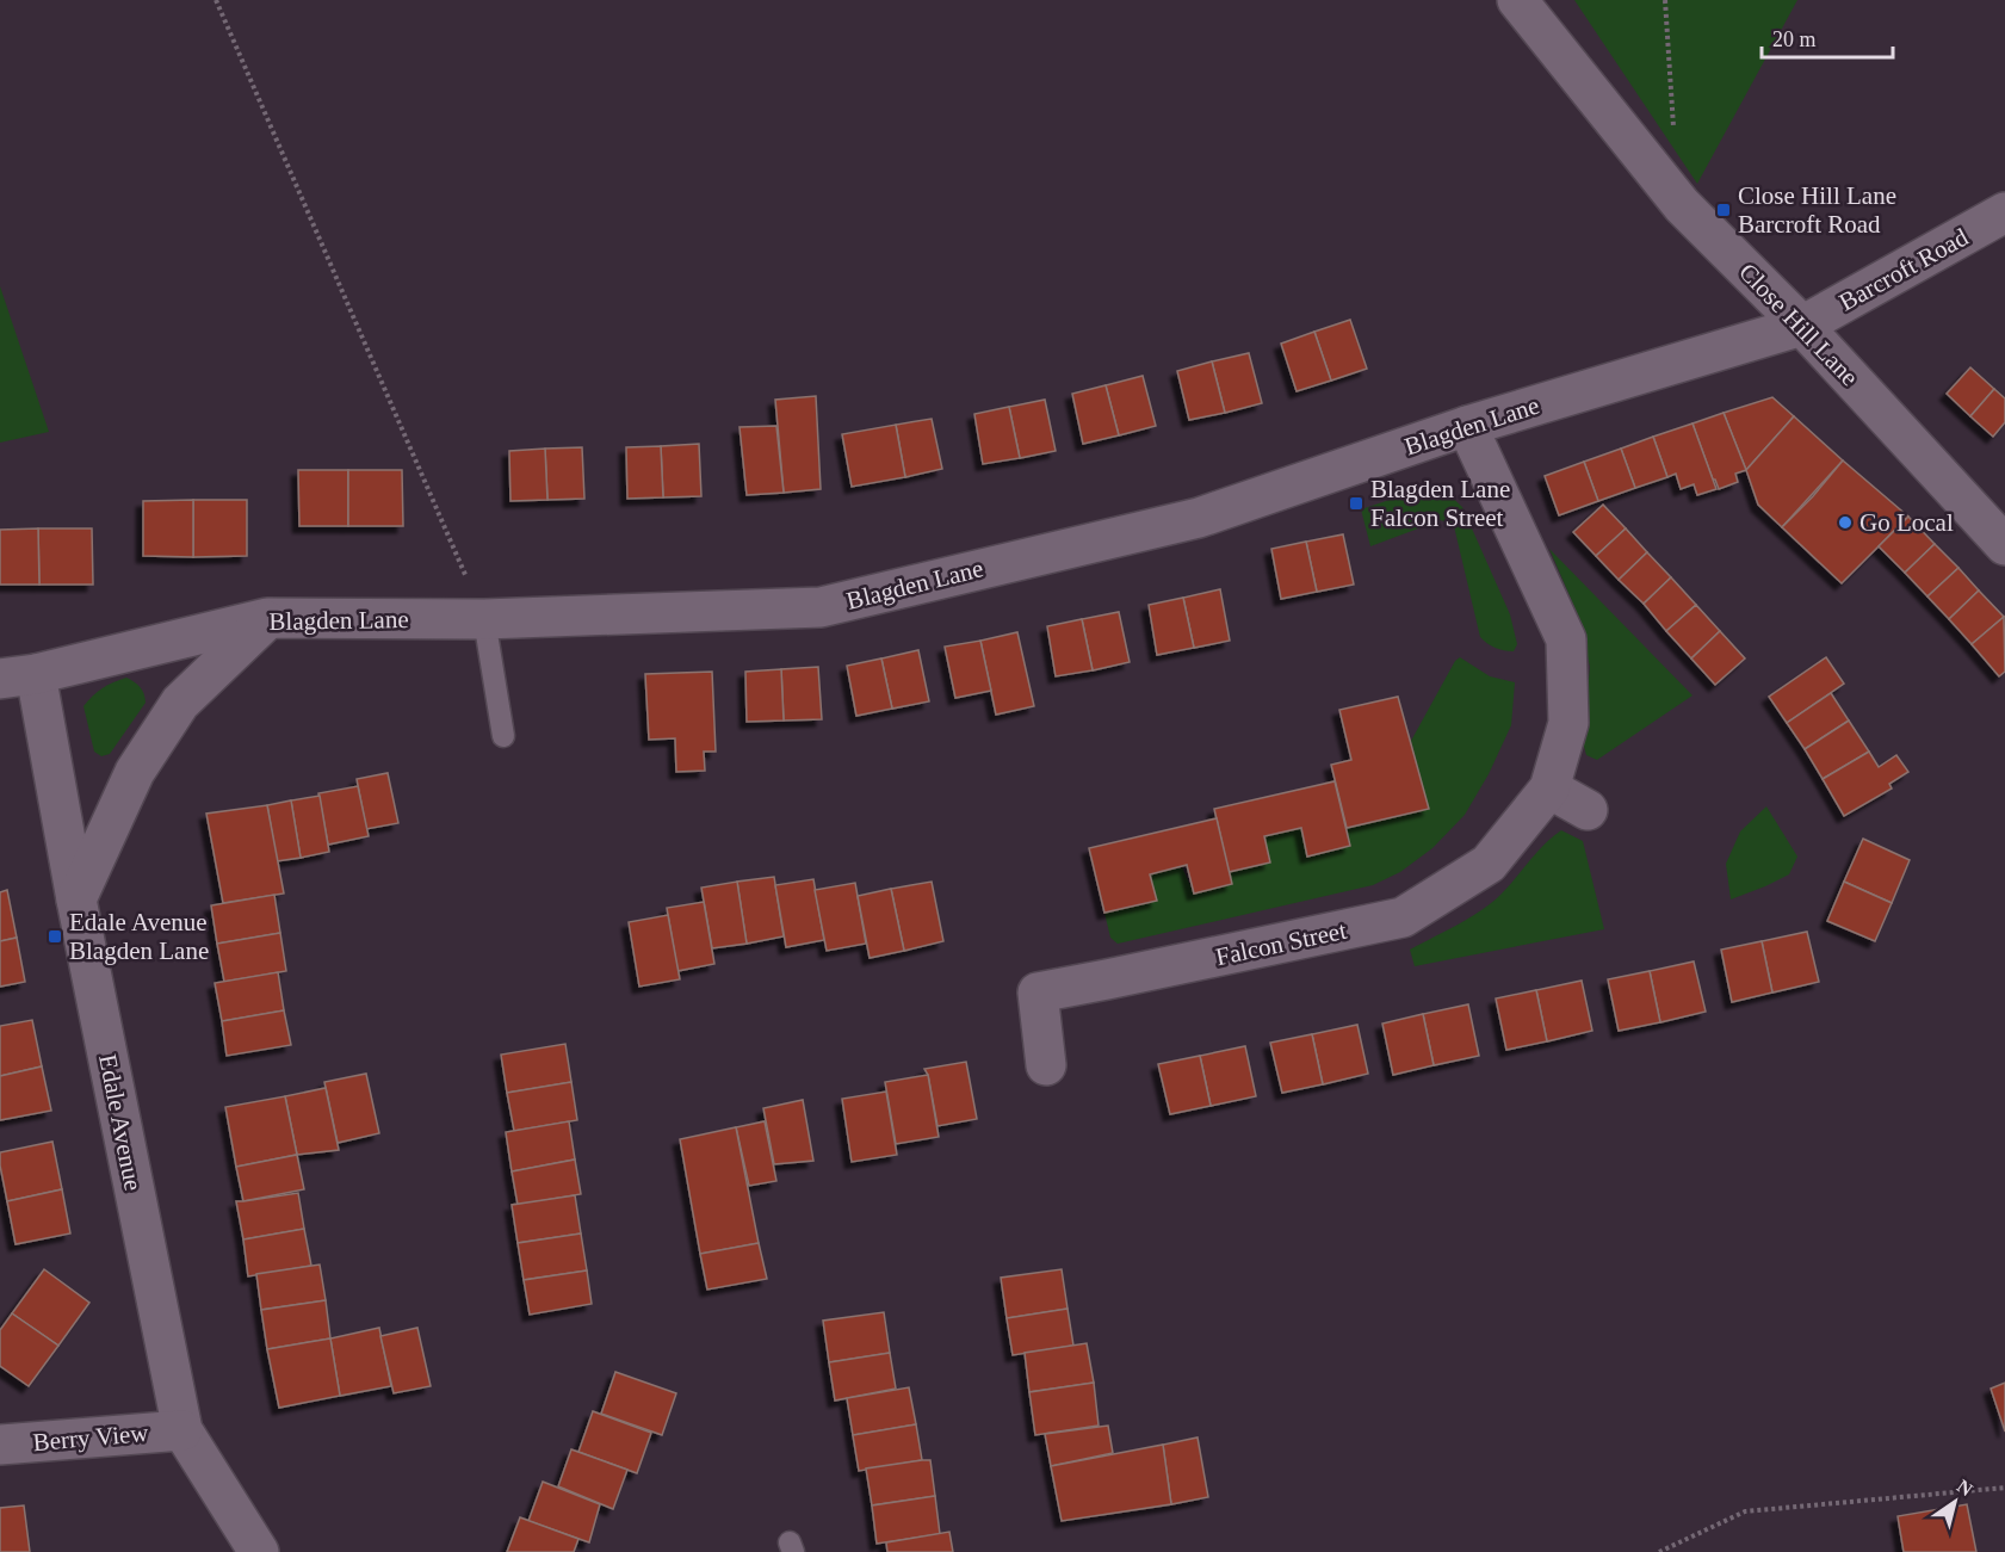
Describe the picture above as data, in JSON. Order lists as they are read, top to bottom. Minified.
{"streets":{"street":["Barcroft Road","Close Hill Lane","Blagden Lane","Falcon Street","Edale Avenue","Berry View"]},"crossings":[["Barcroft Road","Close Hill Lane"],["Barcroft Road","Blagden Lane"],["Close Hill Lane","Blagden Lane"],["Blagden Lane","Falcon Street"],["Blagden Lane","Edale Avenue"],["Edale Avenue","Berry View"]],"places":{"transit":["Close Hill Lane Barcroft Road","Blagden Lane Falcon Street","Edale Avenue Blagden Lane"],"other":["Go Local"]},"scale_bar":"20 m","north":"top right"}
